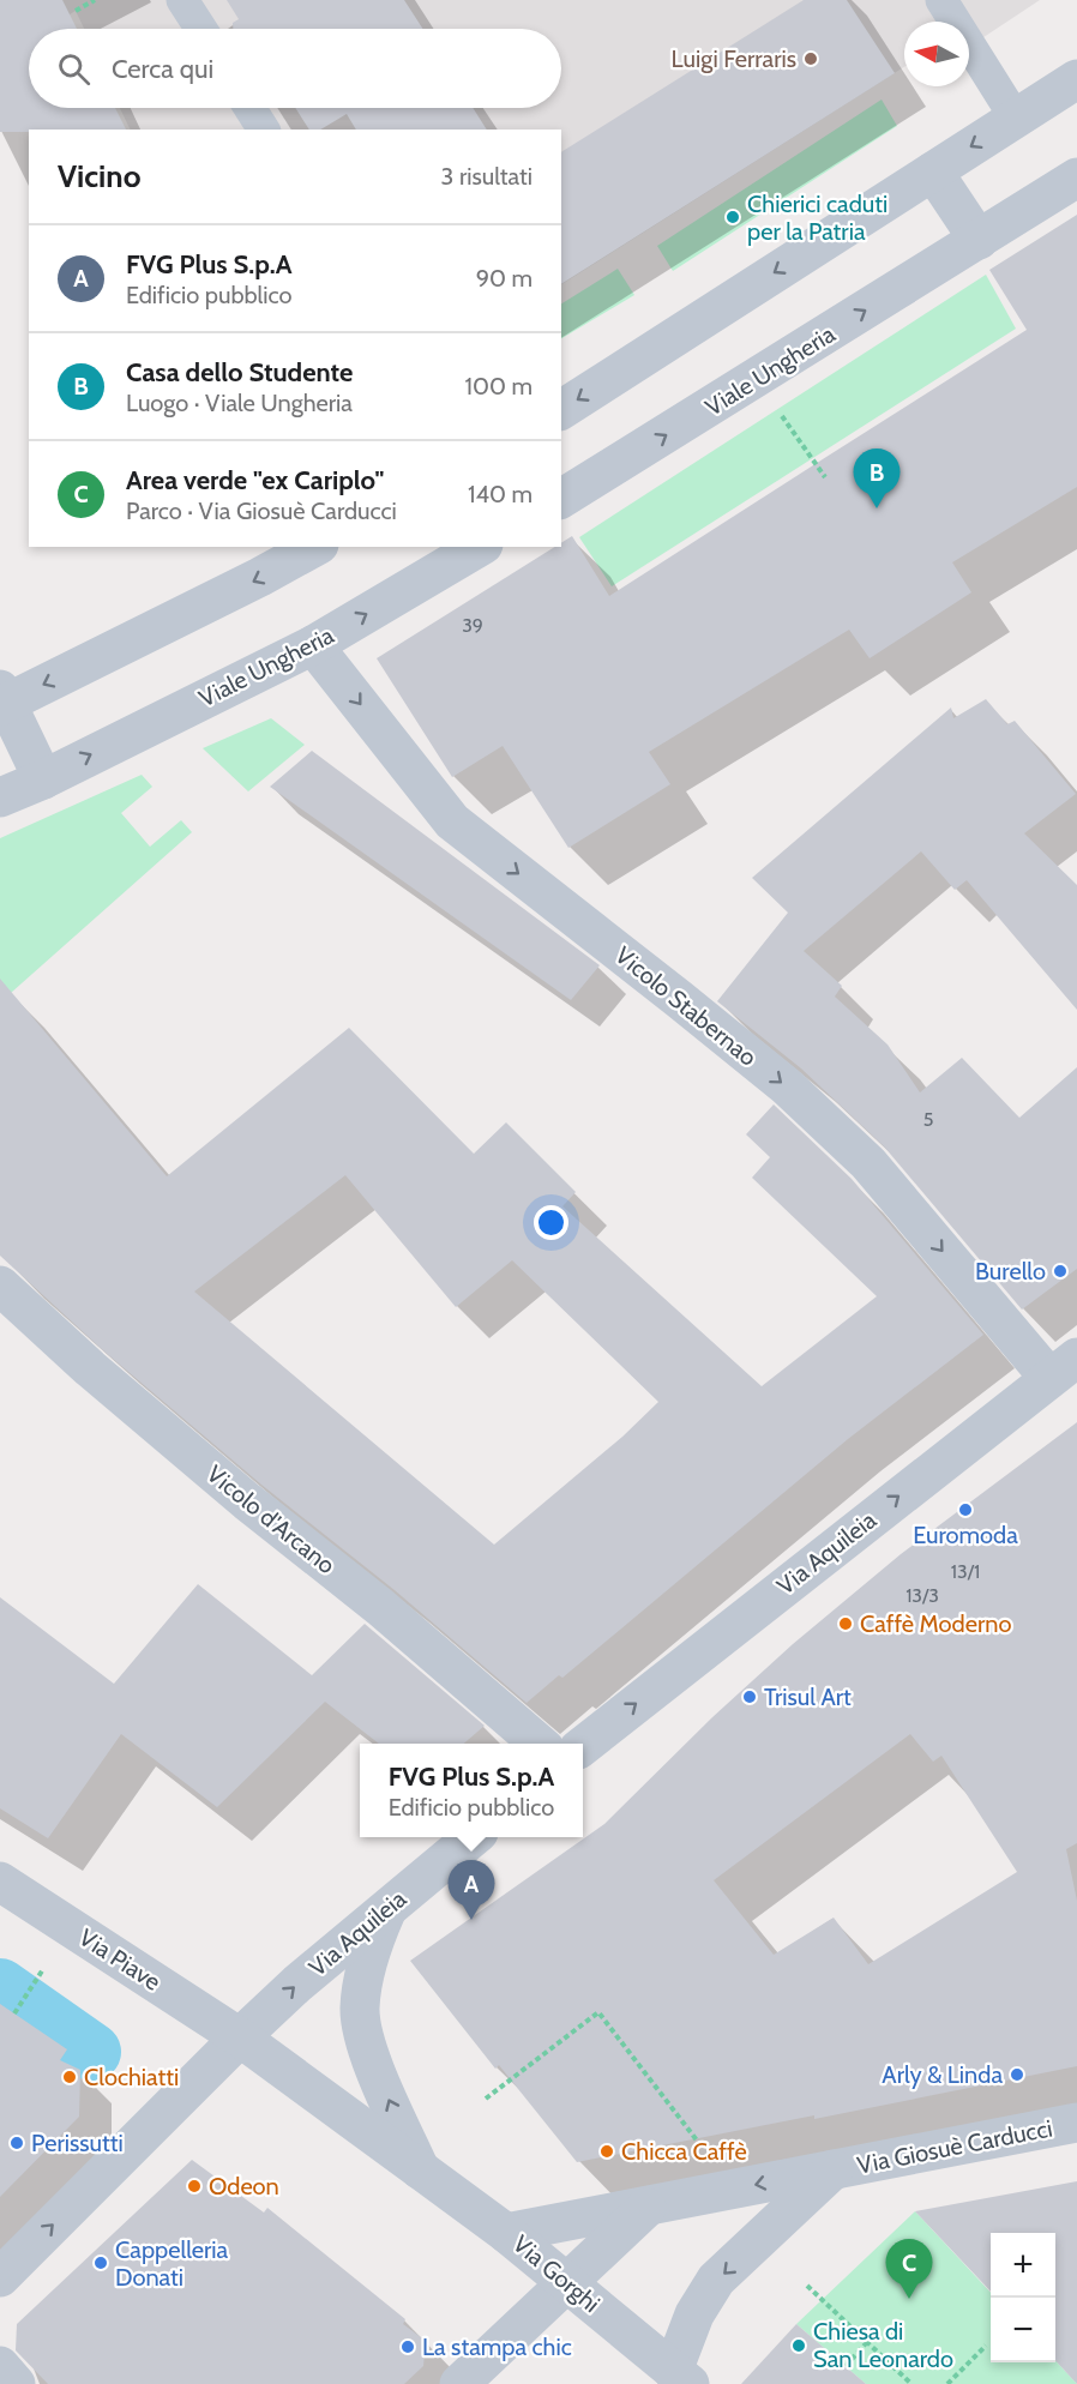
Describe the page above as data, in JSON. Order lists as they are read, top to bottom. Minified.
{"streets":{"street":["Viale Ungheria","Vicolo Stabernao","Vicolo d'Arcano","Via Aquileia","Via Piave","Via Giosuè Carducci","Via Gorghi"]},"crossings":[["Viale Ungheria","Vicolo Stabernao"],["Vicolo Stabernao","Via Aquileia"],["Via Aquileia","Via Piave"],["Via Aquileia","Via Gorghi"],["Via Piave","Via Gorghi"],["Via Giosuè Carducci","Via Gorghi"]],"one_way":["Vicolo Stabernao","Via Aquileia"],"places":["Luigi Ferraris","Chierici caduti per la Patria","Burello","Euromoda","Caffè Moderno","Trisul Art","Arly & Linda","Clochiatti","Perissutti","Chicca Caffè","Odeon","Cappelleria Donati","Chiesa di San Leonardo","La stampa chic"],"house_numbers":["39","5","13/1","13/3"],"north":"left","page":{"search":"Cerca qui","heading":["Vicino","3 risultati"],"list":[{"mark":"A","name":"FVG Plus S.p.A","note":"Edificio pubblico","value":"90 m"},{"mark":"B","name":"Casa dello Studente","note":"Luogo · Viale Ungheria","value":"100 m"},{"mark":"C","name":"Area verde \"ex Cariplo\"","note":"Parco · Via Giosuè Carducci","value":"140 m"}],"pins":["B","A","C"],"popup":["FVG Plus S.p.A","Edificio pubblico"],"map_buttons":["+","−"]}}
